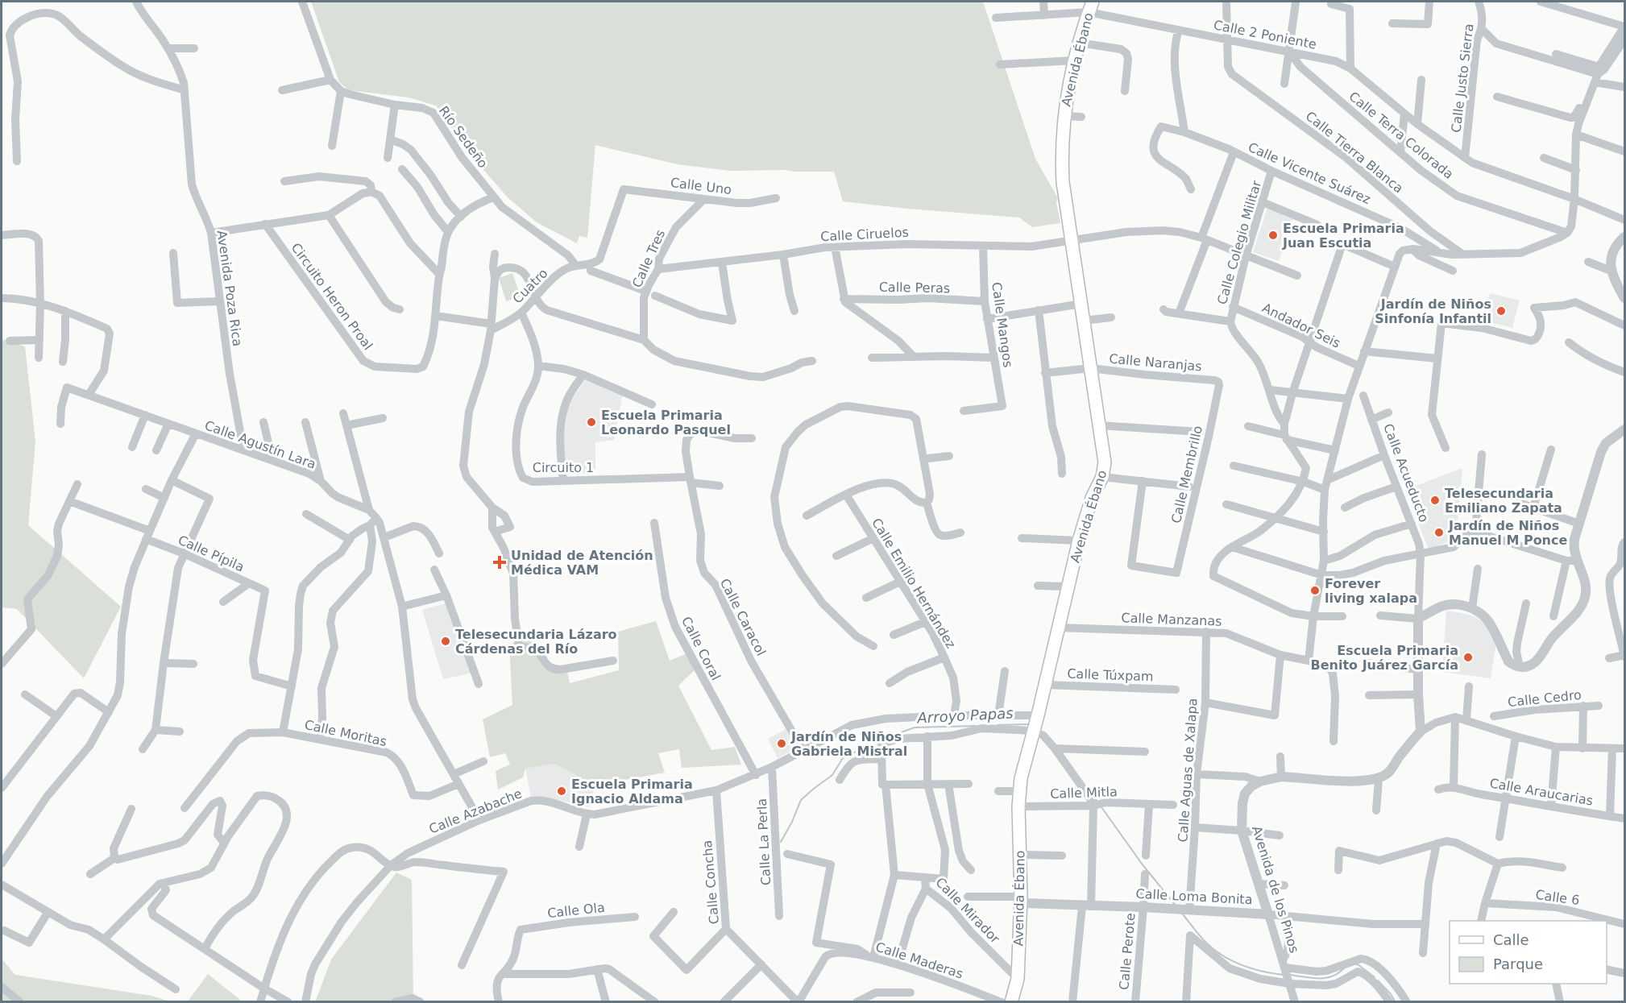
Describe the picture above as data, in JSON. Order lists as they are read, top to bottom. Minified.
{"streets":{"main road":["Avenida Ébano"],"street":["Calle 2 Poniente","Calle Justo Sierra","Calle Terra Colorada","Río Sedeño","Calle Tierra Blanca","Calle Vicente Suárez","Calle Uno","Calle Ciruelos","Calle Colegio Militar","Calle Tres","Cuatro","Calle Peras","Avenida Poza Rica","Circuito Heron Proal","Calle Mangos","Andador Seis","Calle Naranjas","Calle Agustín Lara","Circuito 1","Calle Acueducto","Calle Membrillo","Calle Pípila","Calle Emilio Hernández","Calle Caracol","Calle Manzanas","Calle Coral","Calle Túxpam","Calle Cedro","Calle Moritas","Calle Aguas de Xalapa","Calle Araucarias","Calle Mitla","Calle Azabache","Calle La Perla","Calle Concha","Avenida de los Pinos","Calle Loma Bonita","Calle 6","Calle Ola","Calle Mirador","Calle Perote","Calle Maderas"]},"crossings":[["Calle 2 Poniente","Avenida Ébano"],["Calle 2 Poniente","Calle Justo Sierra"],["Calle 2 Poniente","Calle Terra Colorada"],["Calle 2 Poniente","Calle Tierra Blanca"],["Avenida Ébano","Calle Ciruelos"],["Avenida Ébano","Calle Naranjas"],["Avenida Ébano","Calle Manzanas"],["Avenida Ébano","Calle Túxpam"],["Avenida Ébano","Calle Mitla"],["Avenida Ébano","Calle Azabache"],["Avenida Ébano","Calle Loma Bonita"],["Avenida Ébano","Calle Mirador"],["Río Sedeño","Cuatro"],["Calle Vicente Suárez","Calle Colegio Militar"],["Calle Uno","Calle Tres"],["Calle Uno","Cuatro"],["Calle Ciruelos","Calle Colegio Militar"],["Calle Ciruelos","Calle Tres"],["Calle Ciruelos","Calle Mangos"],["Calle Colegio Militar","Andador Seis"],["Cuatro","Circuito 1"],["Calle Peras","Calle Mangos"],["Avenida Poza Rica","Calle Agustín Lara"],["Calle Naranjas","Calle Membrillo"],["Calle Agustín Lara","Calle Moritas"],["Calle Agustín Lara","Calle Azabache"],["Circuito 1","Calle Caracol"],["Calle Emilio Hernández","Calle Azabache"],["Calle Caracol","Calle Azabache"],["Calle Manzanas","Calle Aguas de Xalapa"],["Calle Coral","Calle Azabache"],["Calle Aguas de Xalapa","Calle Loma Bonita"],["Calle Azabache","Calle La Perla"],["Calle Azabache","Calle Concha"],["Calle Concha","Calle Maderas"],["Avenida de los Pinos","Calle Loma Bonita"],["Calle Loma Bonita","Calle Perote"]],"water":["Arroyo Papas"],"places":{"other":["Escuela Primaria Juan Escutia","Jardín de Niños Sinfonía Infantil","Escuela Primaria Leonardo Pasquel","Telesecundaria Emiliano Zapata","Jardín de Niños Manuel M Ponce","Forever living xalapa","Telesecundaria Lázaro Cárdenas del Río","Escuela Primaria Benito Juárez García","Jardín de Niños Gabriela Mistral","Escuela Primaria Ignacio Aldama"],"health":["Unidad de Atención Médica VAM"]},"legend":["Calle","Parque"]}
